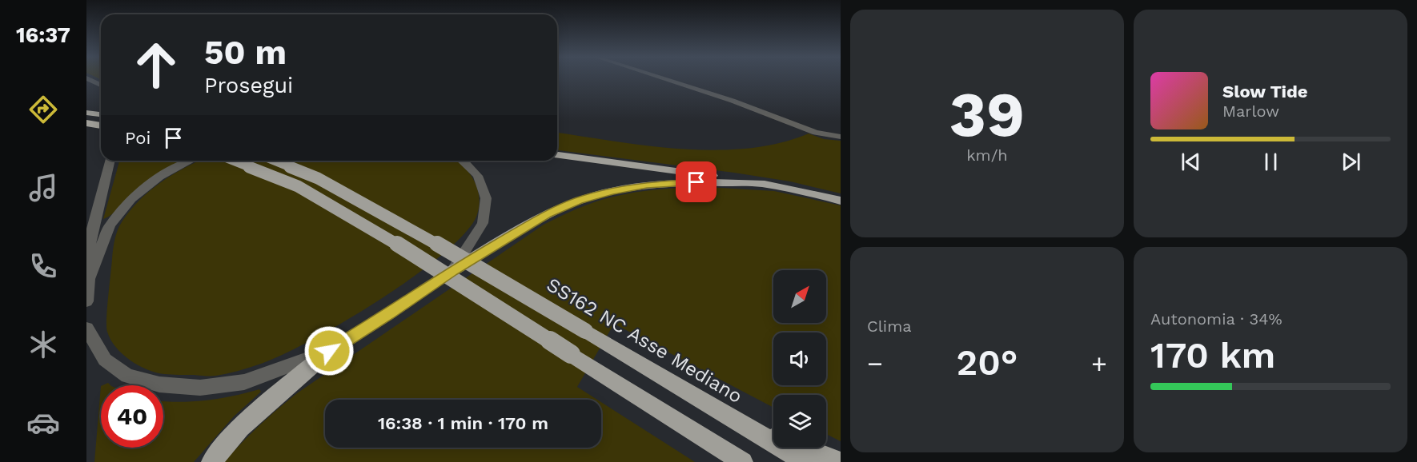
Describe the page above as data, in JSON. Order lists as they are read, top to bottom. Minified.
{"streets":{"highway":["SS162 NC Asse Mediano"]},"north":"top right","page":{"tabs":"16:37","tile":[["39","km/h"],"Clima",["Autonomia · 34%","170 km"]],"turn":["50 m","Prosegui"],"song":["Slow Tide","Marlow"],"then":"Poi","heat":["−","20°","+"],"limit":"40","trip":"16:38 · 1 min · 170 m"}}
